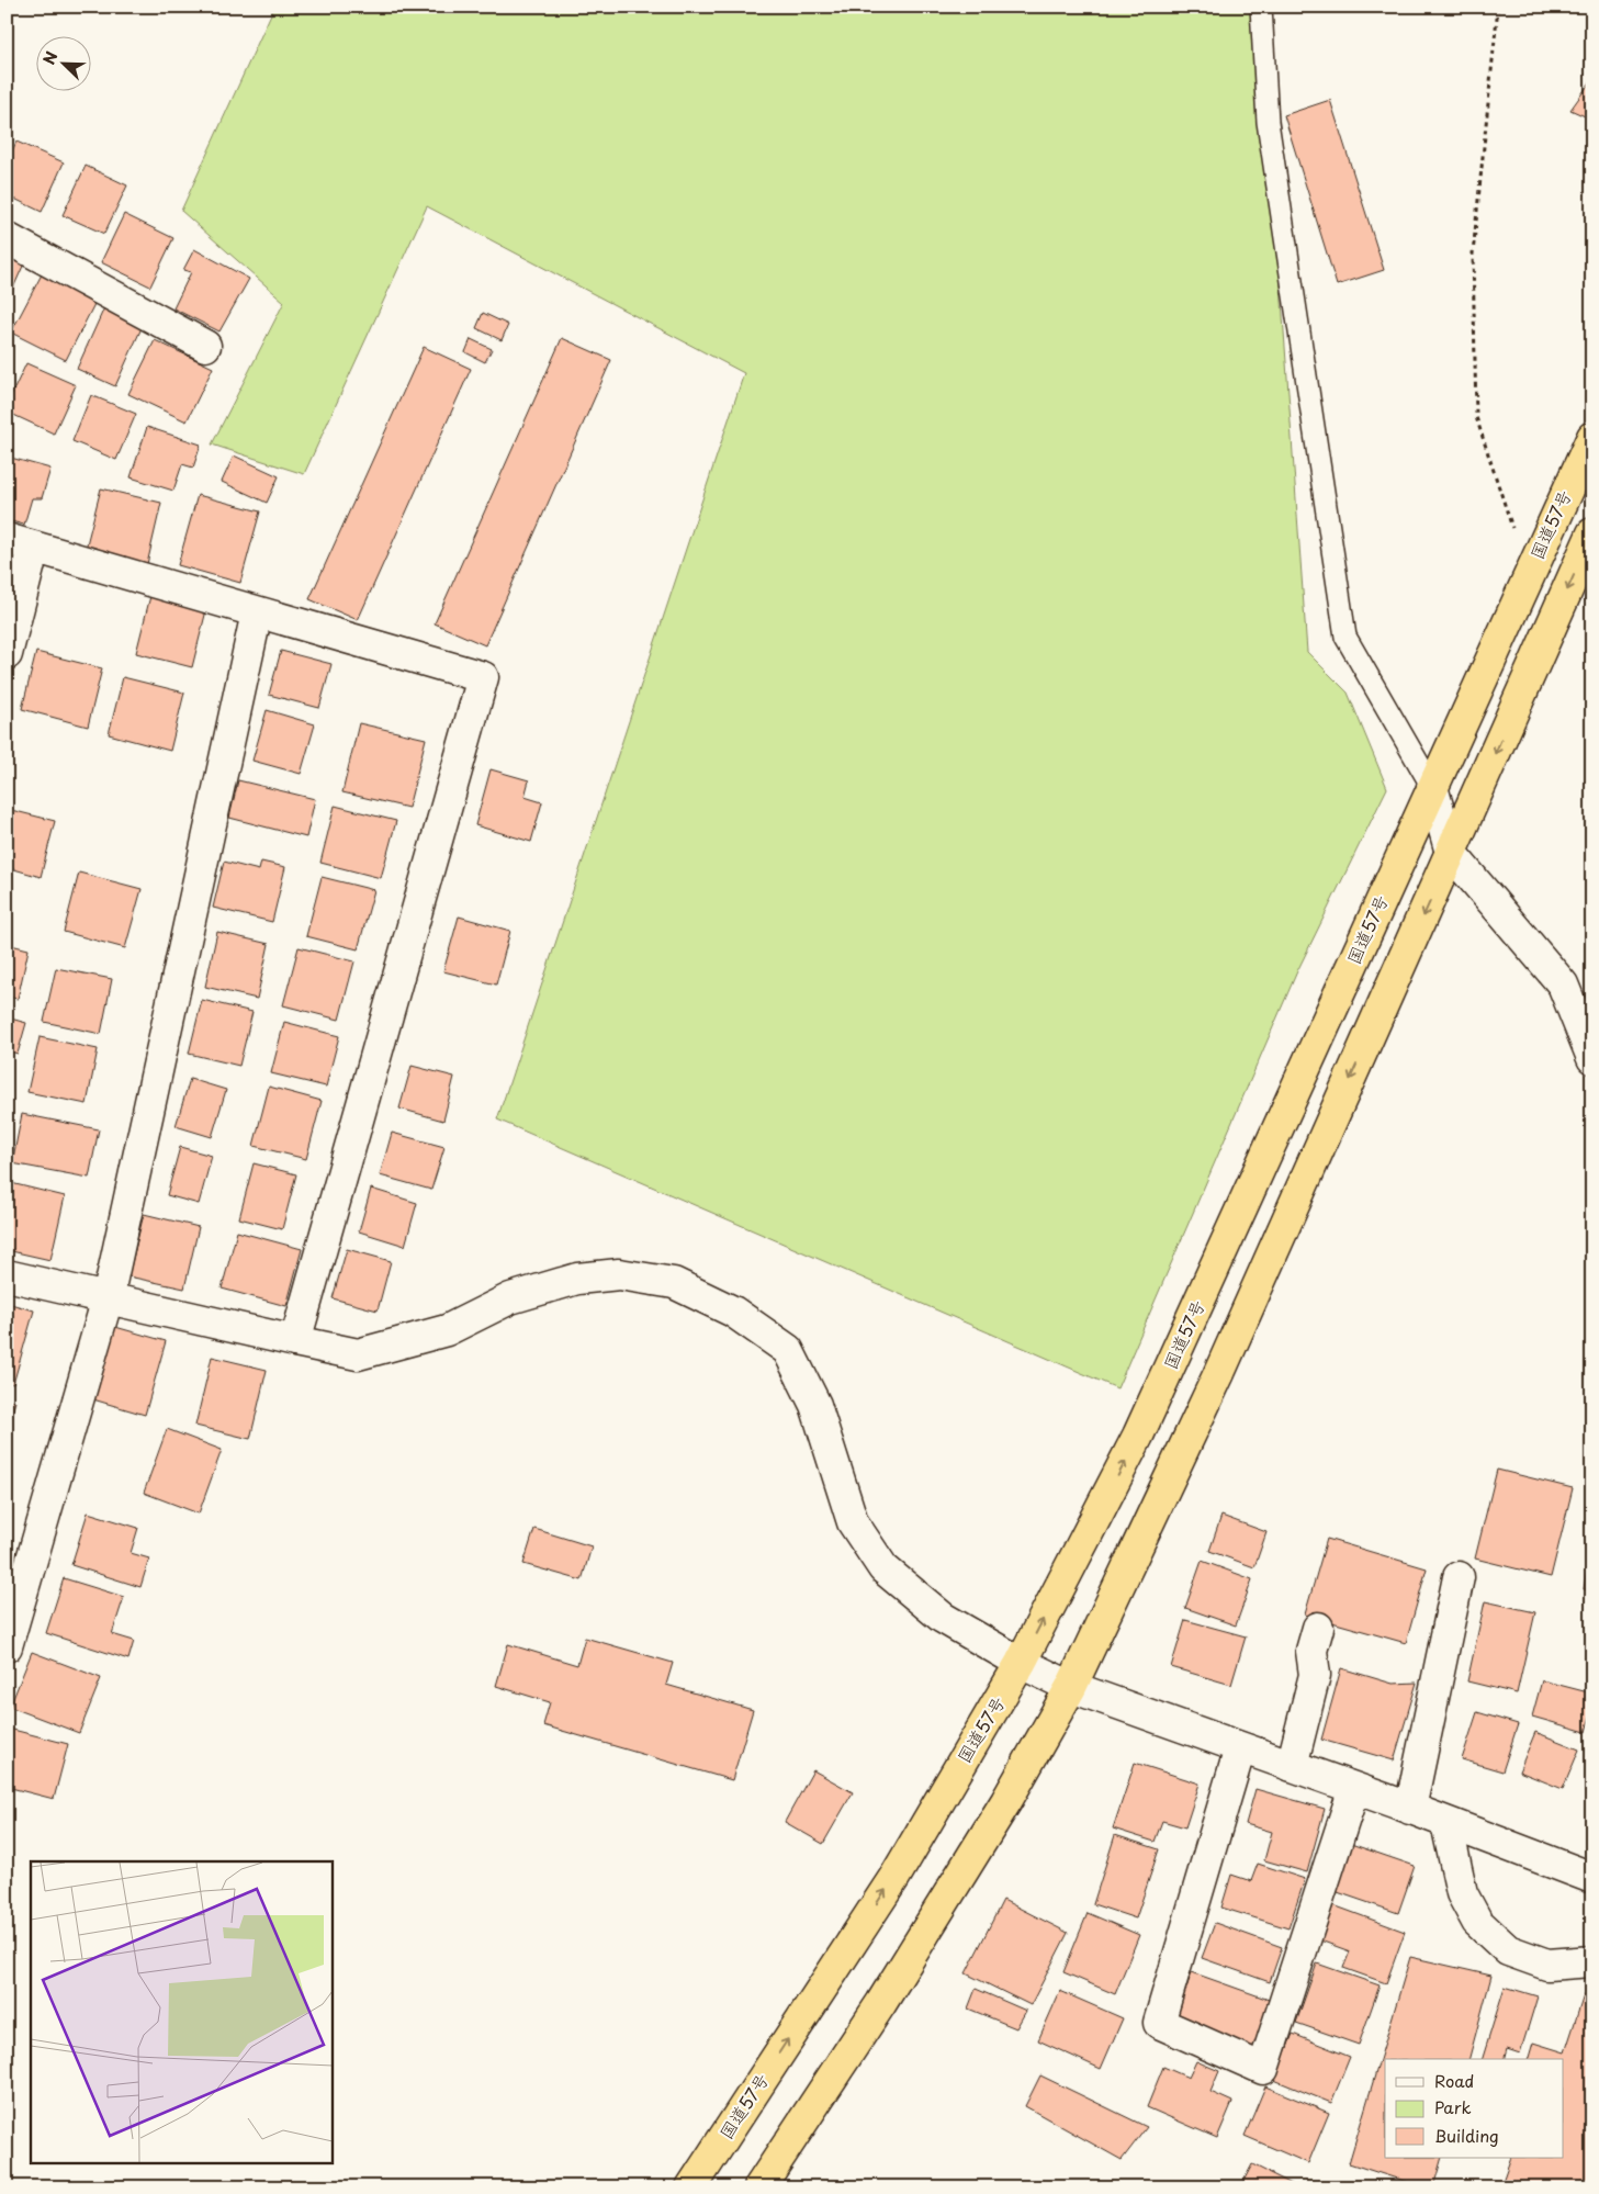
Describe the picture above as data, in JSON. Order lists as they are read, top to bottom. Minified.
{"streets":{"highway":["国道57号"]},"legend":["Road","Park","Building"],"north":"top left"}
